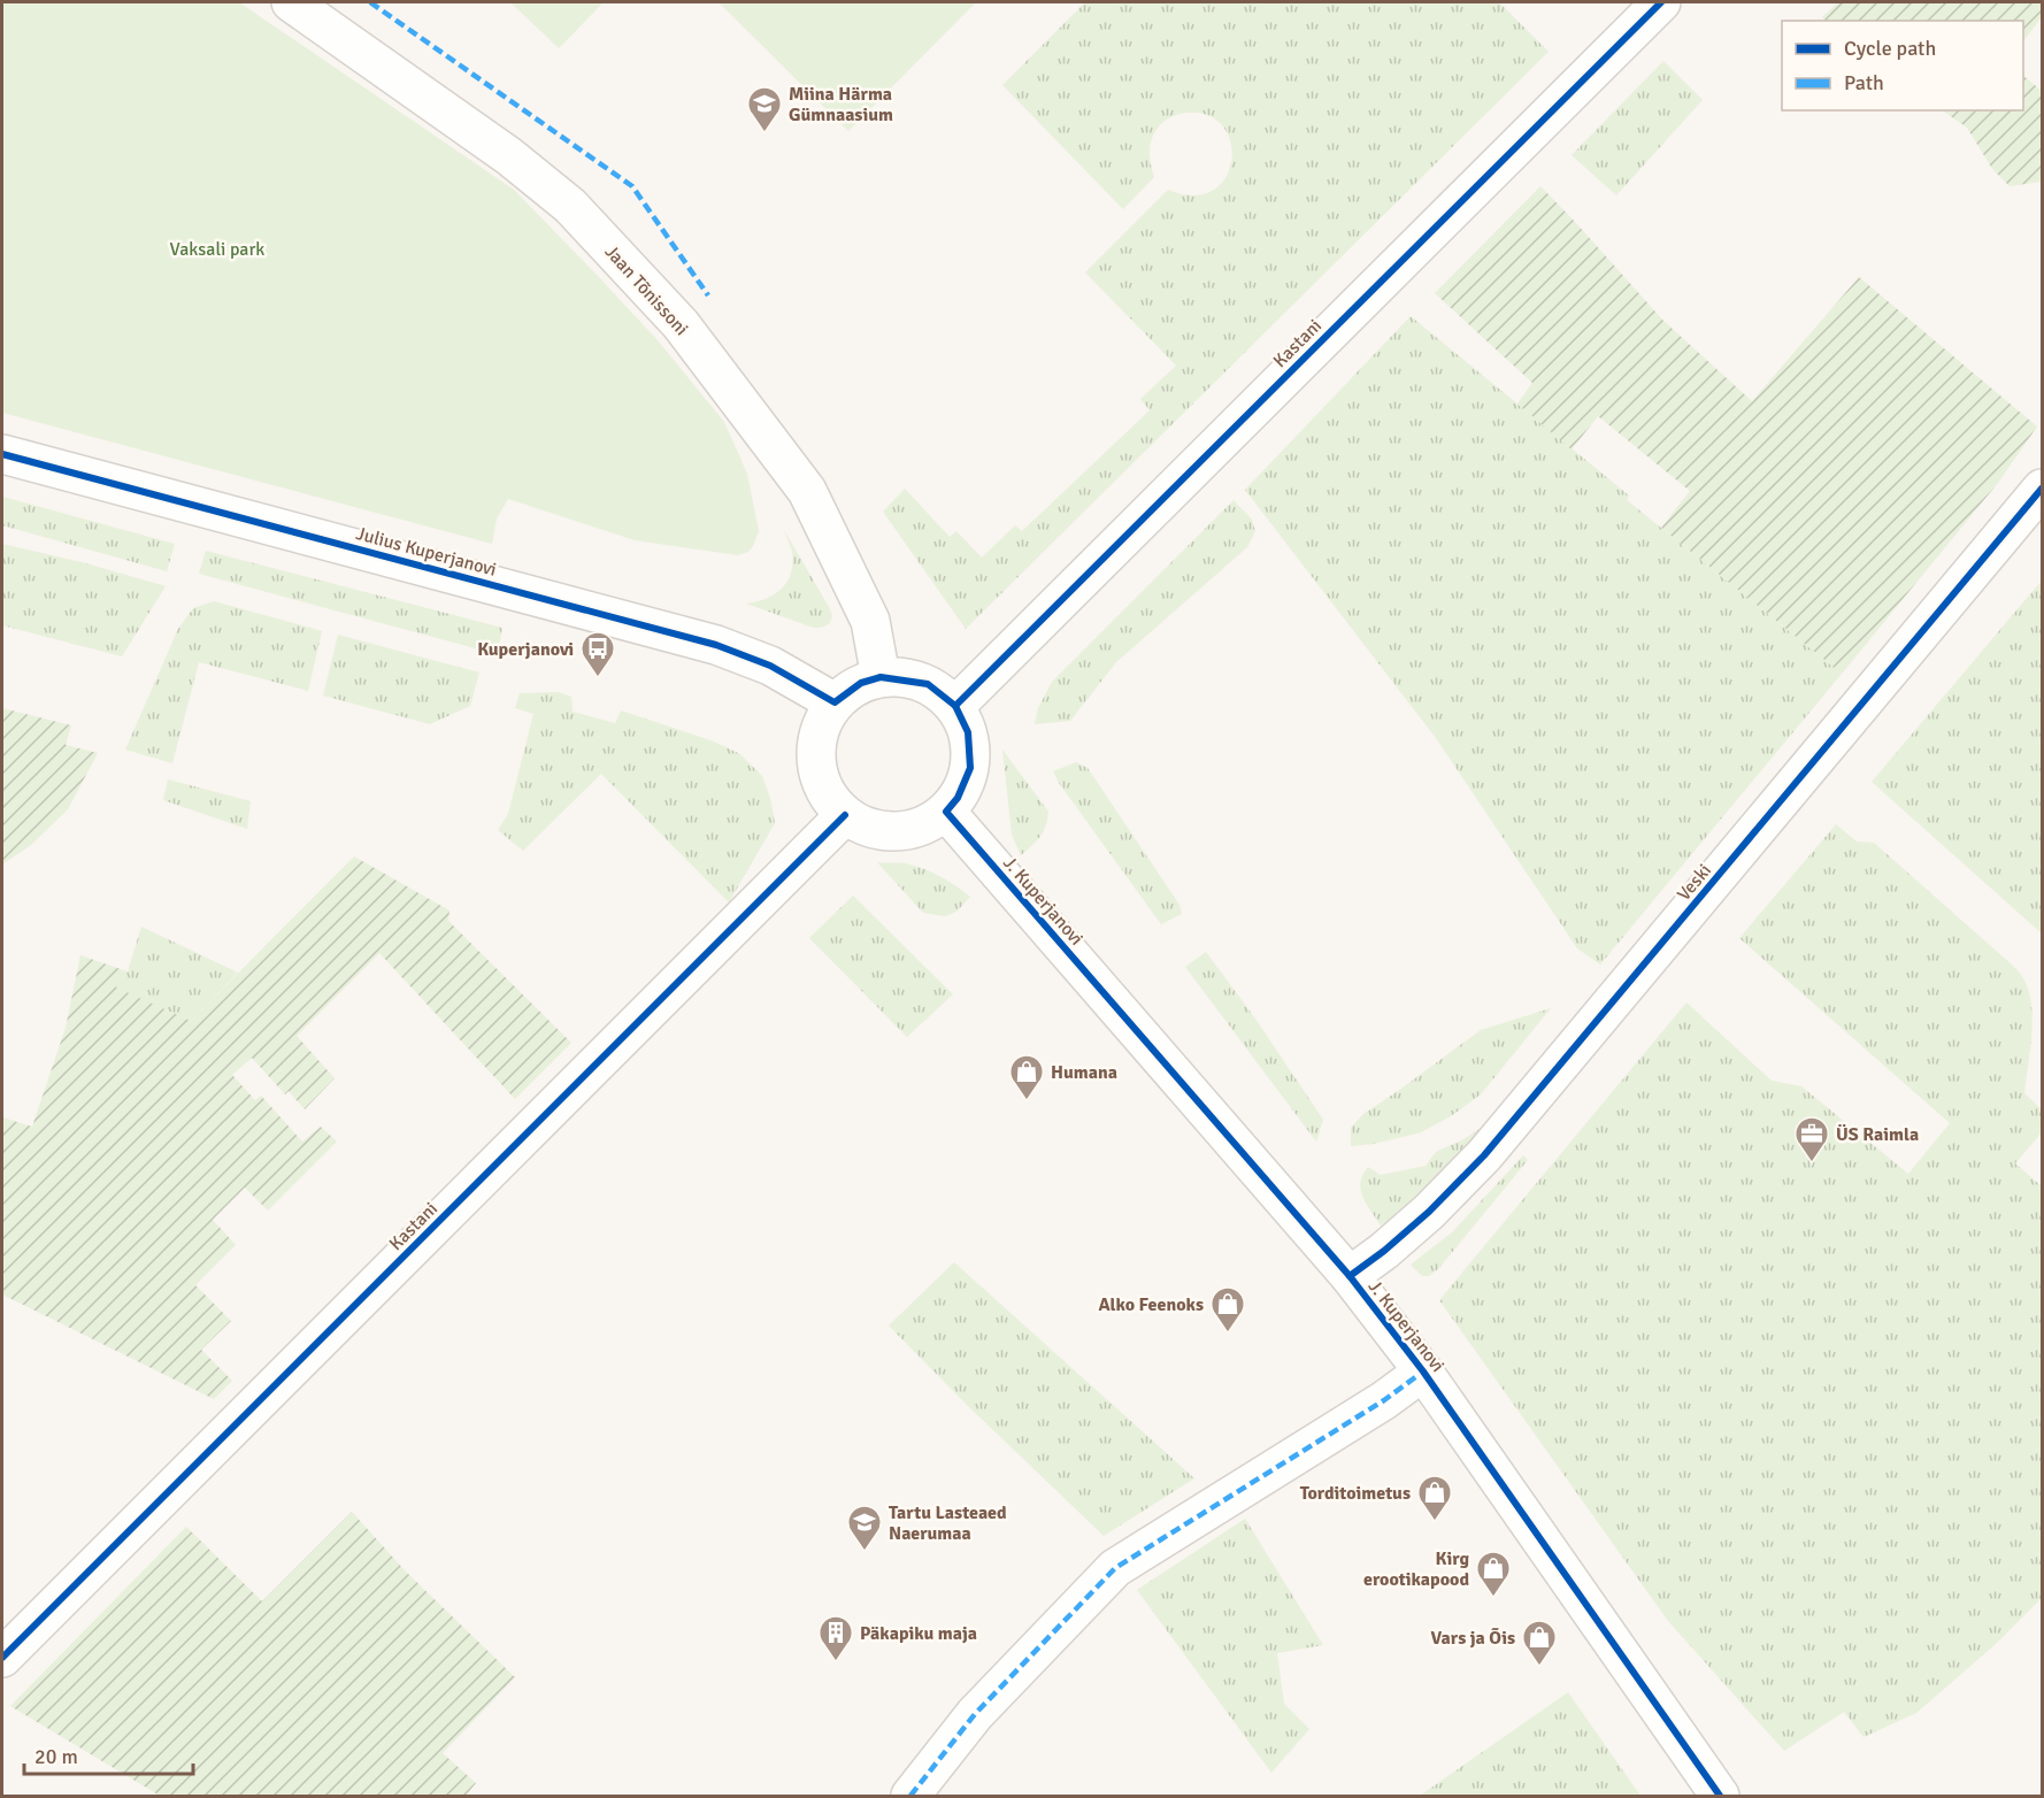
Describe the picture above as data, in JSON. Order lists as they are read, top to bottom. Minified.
{"streets":{"street":["Jaan Tõnissoni","Kastani","Julius Kuperjanovi","Veski","J. Kuperjanovi"]},"crossings":[["Jaan Tõnissoni","Kastani"],["Jaan Tõnissoni","Julius Kuperjanovi"],["Jaan Tõnissoni","J. Kuperjanovi"],["Kastani","Julius Kuperjanovi"],["Kastani","J. Kuperjanovi"],["Julius Kuperjanovi","J. Kuperjanovi"],["Veski","J. Kuperjanovi"]],"parks":["Vaksali park"],"places":{"school or university":["Miina Härma Gümnaasium","Tartu Lasteaed Naerumaa"],"bus stop":["Kuperjanovi"],"shop":["Humana","Alko Feenoks","Torditoimetus","Kirg erootikapood","Vars ja Õis"],"office":["ÜS Raimla"],"building":["Päkapiku maja"]},"legend":["Cycle path","Path"],"scale_bar":"20 m"}
